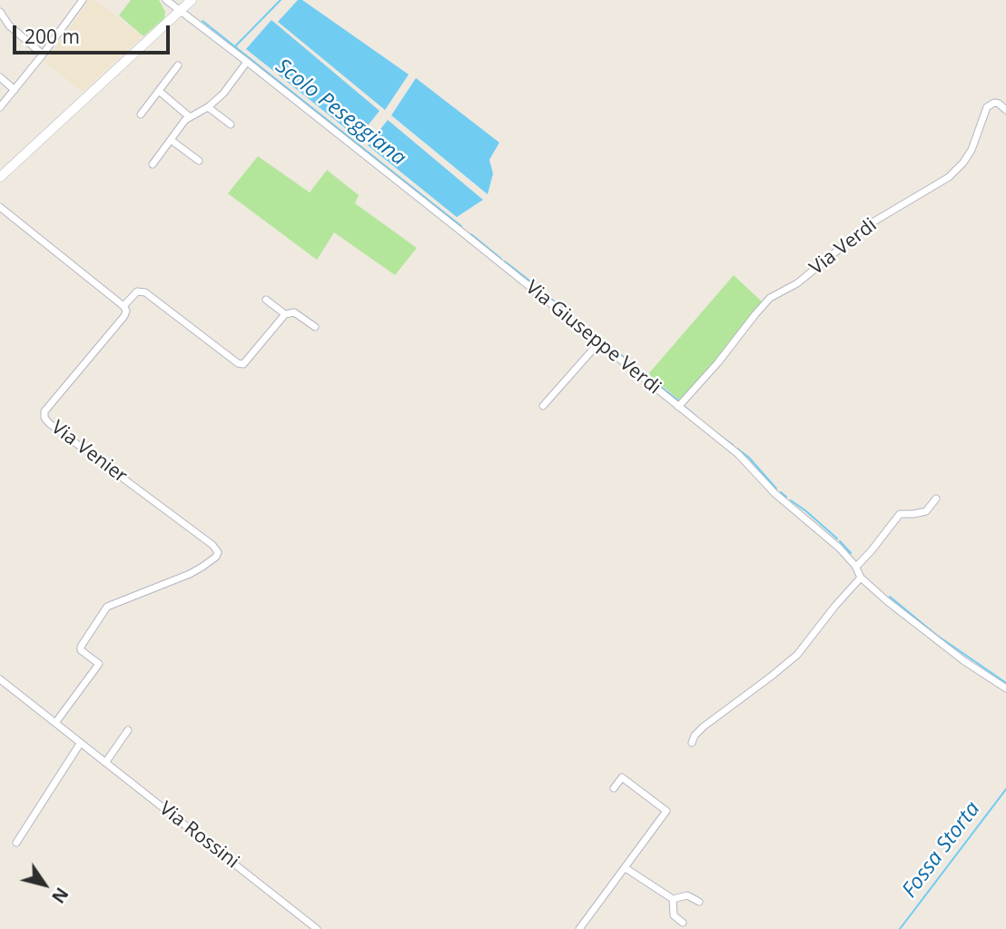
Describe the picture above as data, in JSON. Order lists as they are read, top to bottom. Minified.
{"streets":{"street":["Via Verdi","Via Giuseppe Verdi","Via Venier","Via Rossini"]},"crossings":[["Via Verdi","Via Giuseppe Verdi"],["Via Venier","Via Rossini"]],"water":["Scolo Peseggiana","Fossa Storta"],"scale_bar":"200 m","north":"bottom right"}
